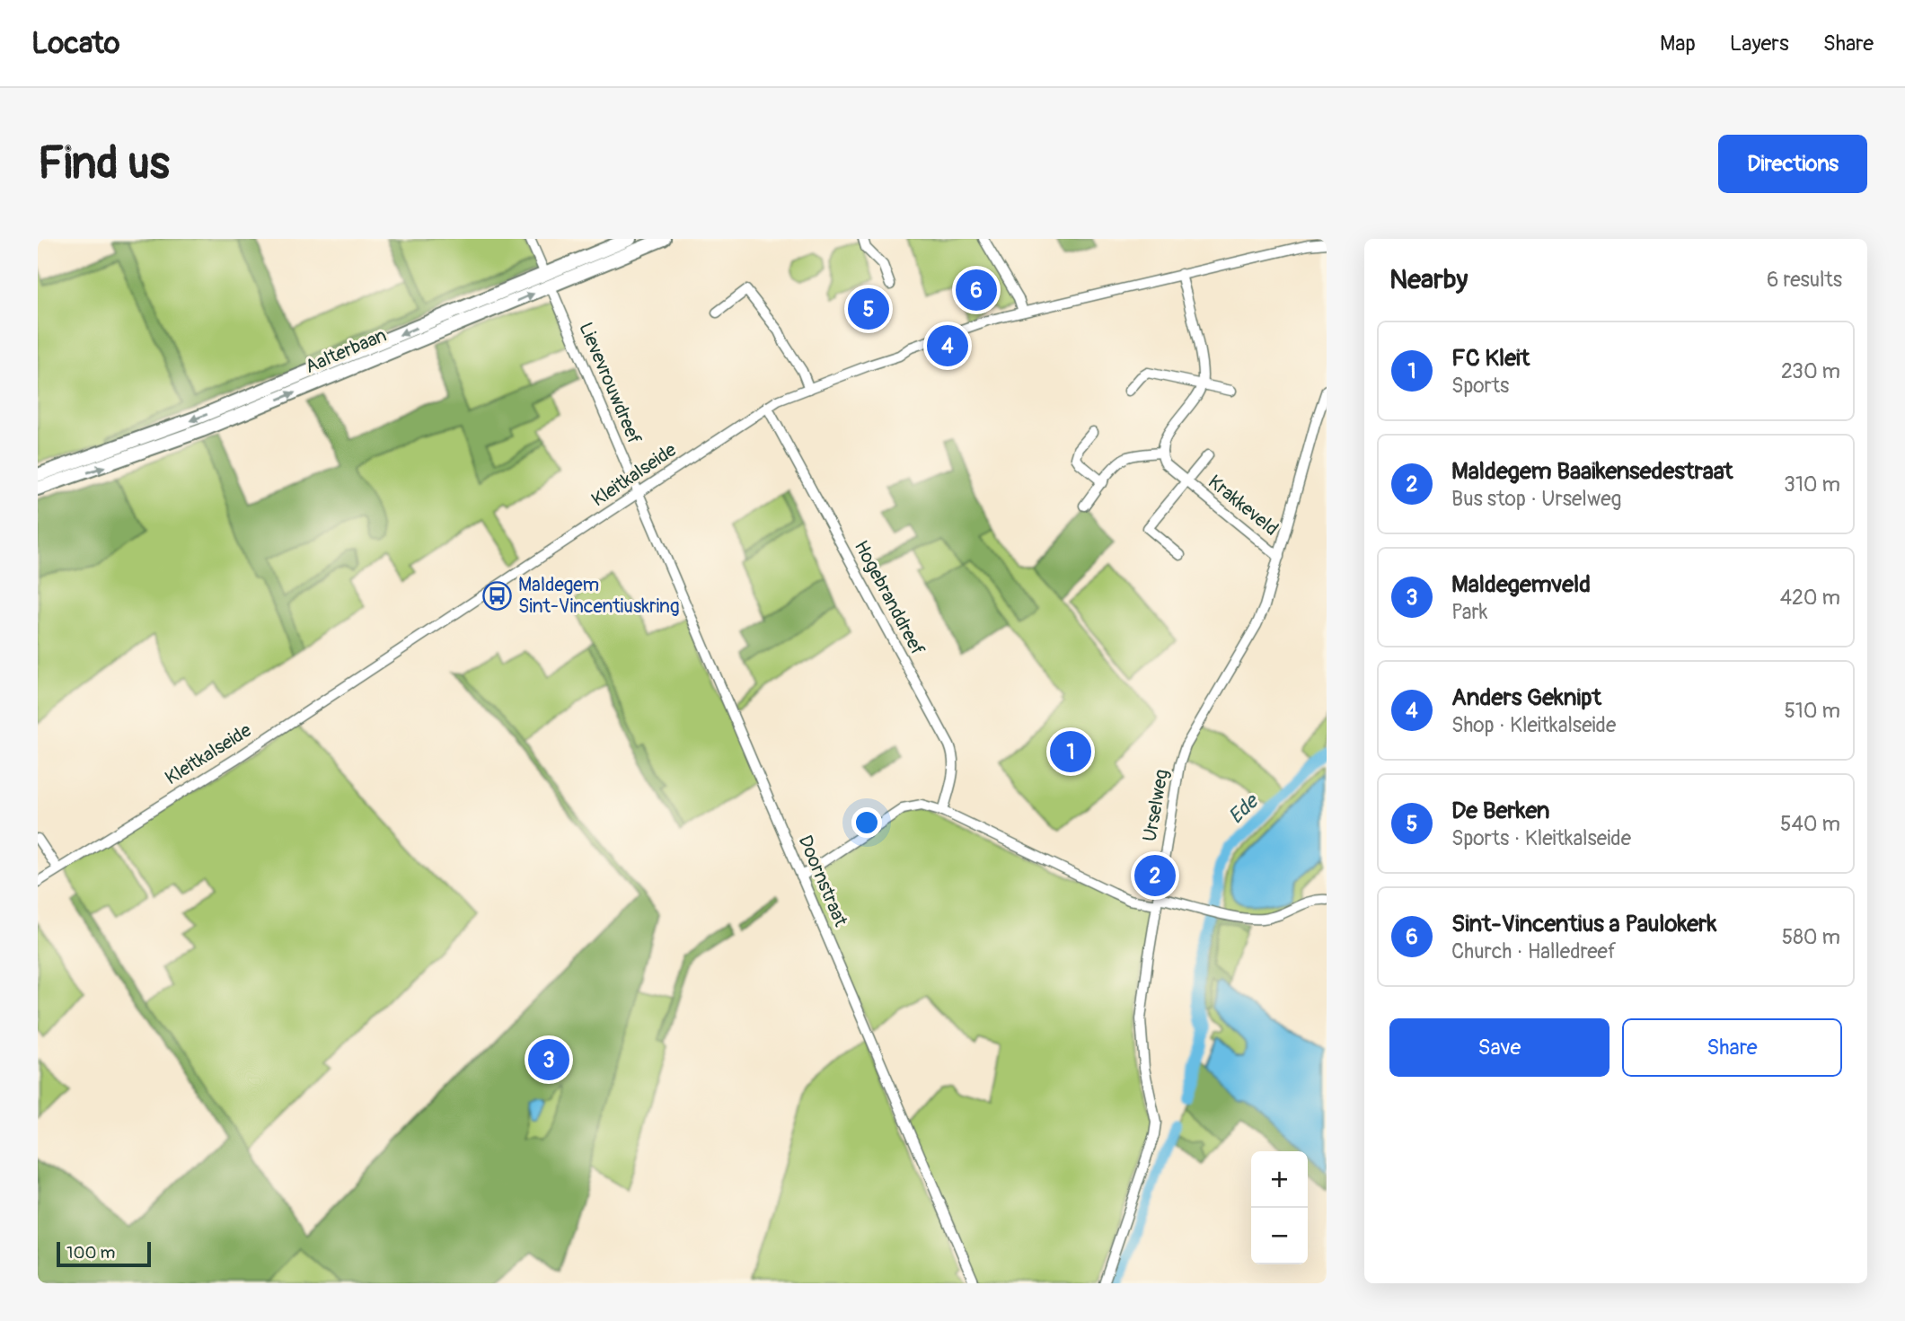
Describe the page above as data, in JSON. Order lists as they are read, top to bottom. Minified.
{"streets":{"highway":["Aalterbaan"],"street":["Lievevrouwdreef","Kleitkalseide","Krakkeveld","Hogebranddreef","Urselweg","Doornstraat"]},"crossings":[["Aalterbaan","Lievevrouwdreef"],["Lievevrouwdreef","Kleitkalseide"],["Lievevrouwdreef","Doornstraat"],["Kleitkalseide","Hogebranddreef"],["Kleitkalseide","Doornstraat"],["Krakkeveld","Urselweg"]],"water":["Ede"],"places":{"bus stop":["Maldegem Sint-Vincentiuskring"]},"scale_bar":"100 m","page":{"header":"Locato","nav":["Map","Layers","Share"],"buttons":["Directions",["Save","Share"]],"title":"Find us","heading":["Nearby","6 results"],"pins":["6","5","4","1","2","3"],"list":[{"mark":"1","name":"FC Kleit","note":"Sports","value":"230 m"},{"mark":"2","name":"Maldegem Baaikensedestraat","note":"Bus stop · Urselweg","value":"310 m"},{"mark":"3","name":"Maldegemveld","note":"Park","value":"420 m"},{"mark":"4","name":"Anders Geknipt","note":"Shop · Kleitkalseide","value":"510 m"},{"mark":"5","name":"De Berken","note":"Sports · Kleitkalseide","value":"540 m"},{"mark":"6","name":"Sint-Vincentius a Paulokerk","note":"Church · Halledreef","value":"580 m"}],"map_buttons":["+","−"],"scale":"100 m"}}
